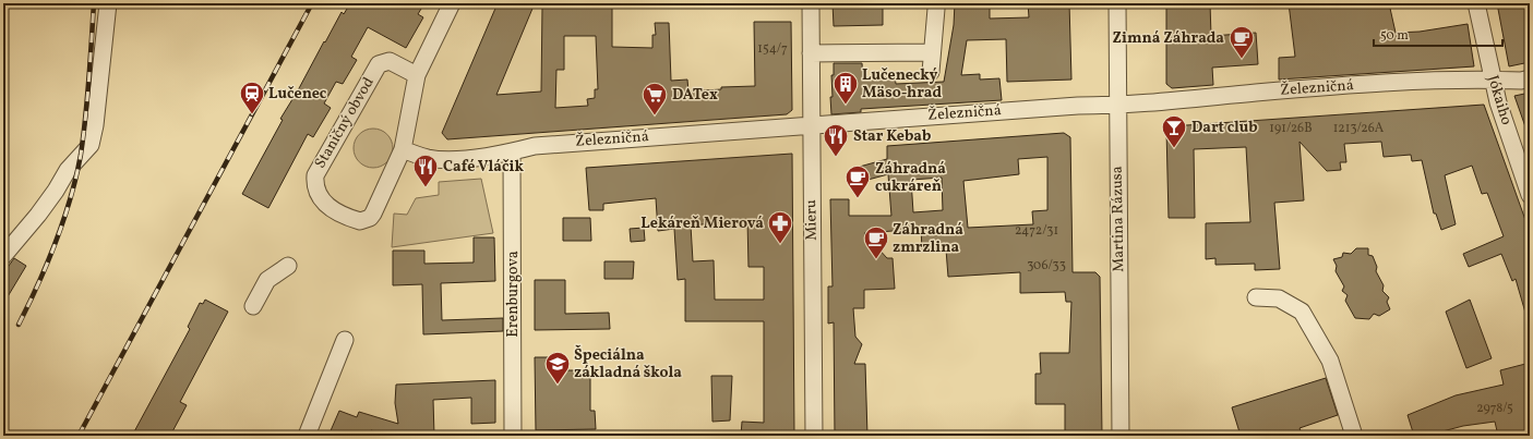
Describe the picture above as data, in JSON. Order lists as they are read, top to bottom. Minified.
{"streets":{"street":["Železničná","Jókaiho","Staničný obvod","Martina Rázusa","Mieru","Erenburgova"]},"crossings":[["Železničná","Jókaiho"],["Železničná","Staničný obvod"],["Železničná","Martina Rázusa"],["Železničná","Mieru"],["Železničná","Erenburgova"]],"places":{"cafe":["Zimná Záhrada","Záhradná cukráreň","Záhradná zmrzlina"],"building":["Lučenecký Mäso-hrad"],"station":["Lučenec"],"supermarket":["DATex"],"bar":["Dart club"],"restaurant":["Star Kebab","Café Vláčik"],"pharmacy":["Lekáreň Mierová"],"school or university":["Špeciálna základná škola"]},"house_numbers":["154/7","191/26B","1213/26A","2472/31","306/33","2978/5"],"scale_bar":"50 m"}
